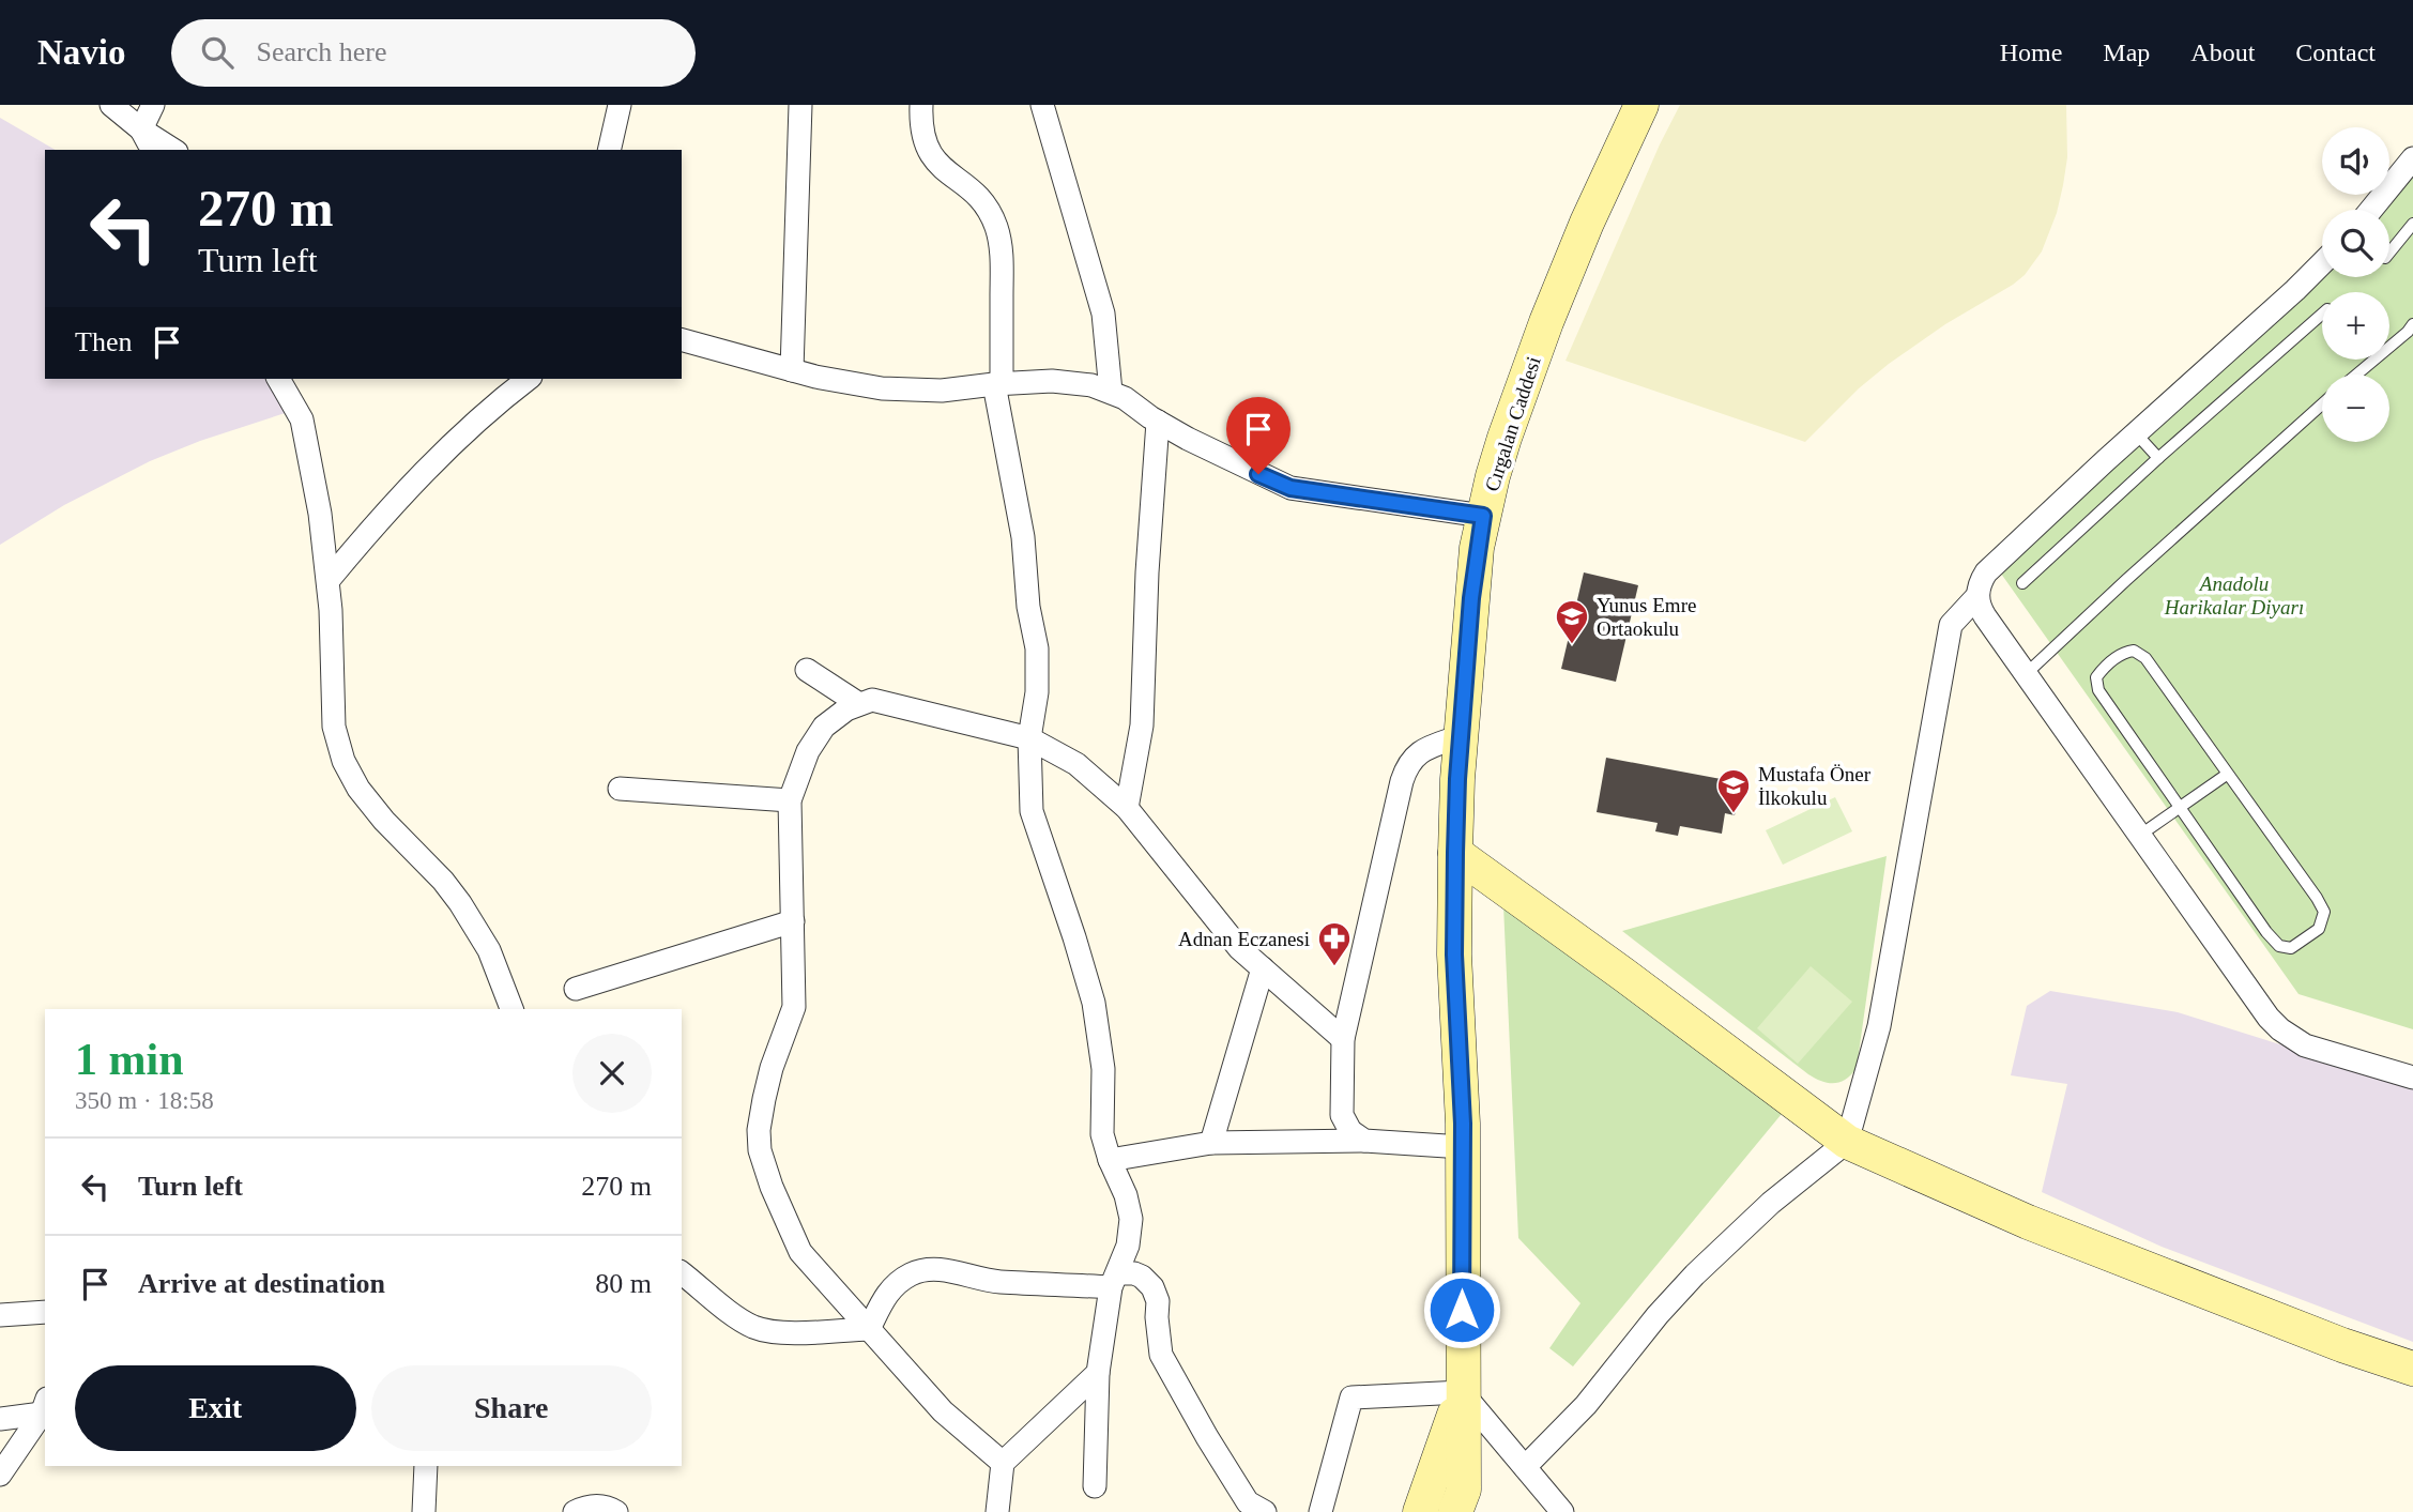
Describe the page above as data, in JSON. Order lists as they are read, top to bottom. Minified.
{"streets":{"street":["Cırgalan Caddesi"]},"parks":["Anadolu Harikalar Diyarı"],"places":{"school or university":["Yunus Emre Ortaokulu","Mustafa Öner İlkokulu"],"pharmacy":["Adnan Eczanesi"]},"page":{"header":"Navio","search":"Search here","nav":["Home","Map","About","Contact"],"map_buttons":["+","−"],"turn":["270 m","Turn left"],"then":"Then","heading":["1 min","350 m · 18:58"],"list":[{"name":"Turn left","value":"270 m"},{"name":"Arrive at destination","value":"80 m"}],"buttons":["Exit","Share"]}}
